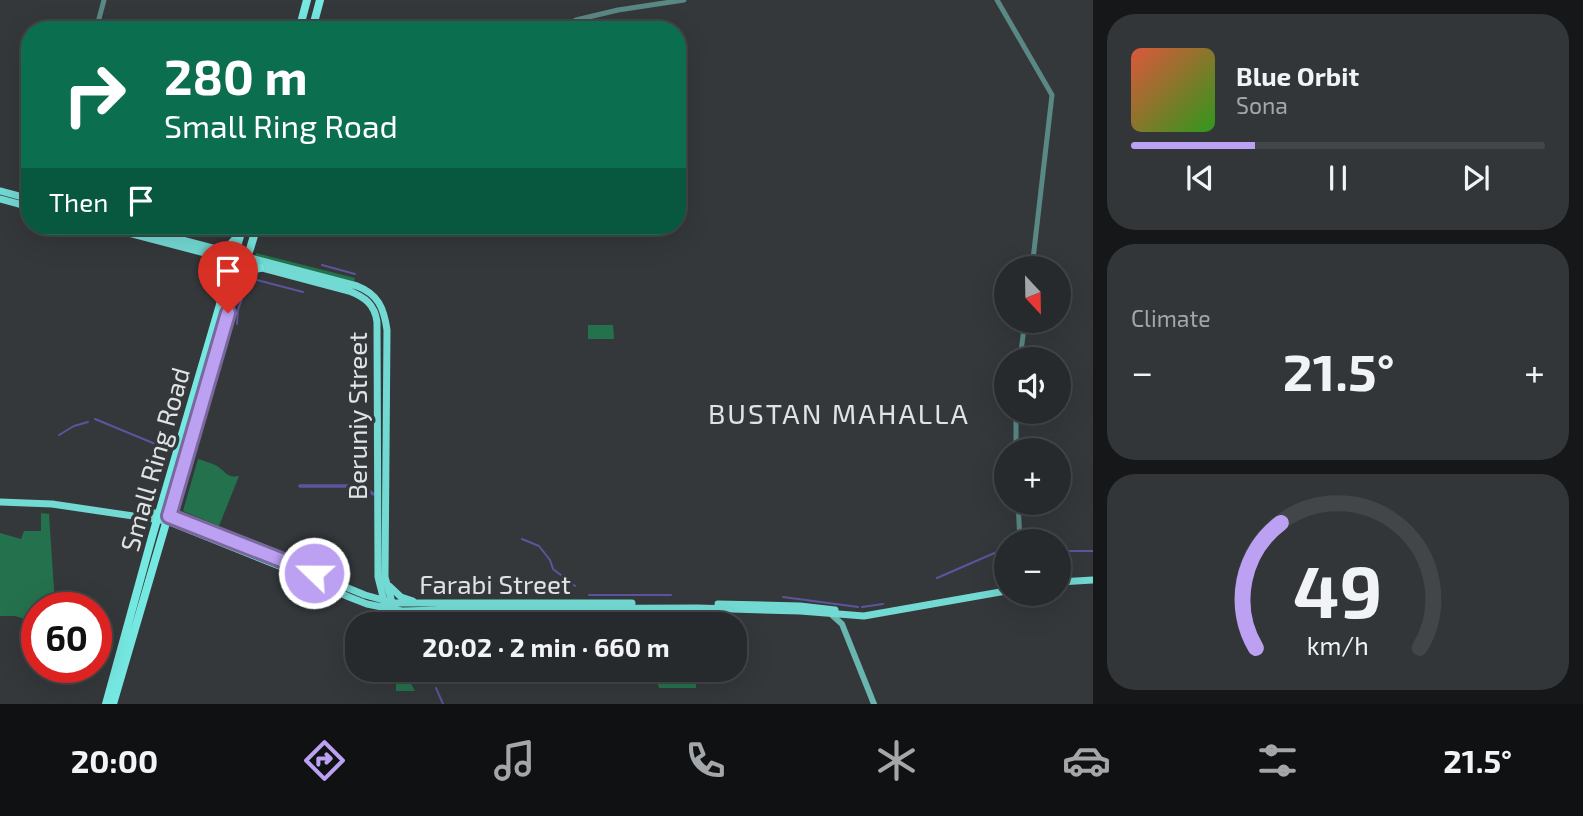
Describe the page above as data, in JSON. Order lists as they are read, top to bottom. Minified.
{"streets":{"highway":["Small Ring Road"],"main road":["Beruniy Street","Farabi Street"]},"crossings":[["Beruniy Street","Small Ring Road"],["Beruniy Street","Farabi Street"],["Small Ring Road","Farabi Street"]],"districts":["BUSTAN MAHALLA"],"north":"bottom","page":{"turn":["280 m","Small Ring Road"],"song":["Blue Orbit","Sona"],"then":"Then","tile":"Climate","map_buttons":["+","−"],"heat":["−","21.5°","+"],"limit":"60","trip":"20:02 · 2 min · 660 m","tabs":["20:00","21.5°"],"gauge":["49","km/h"]}}
